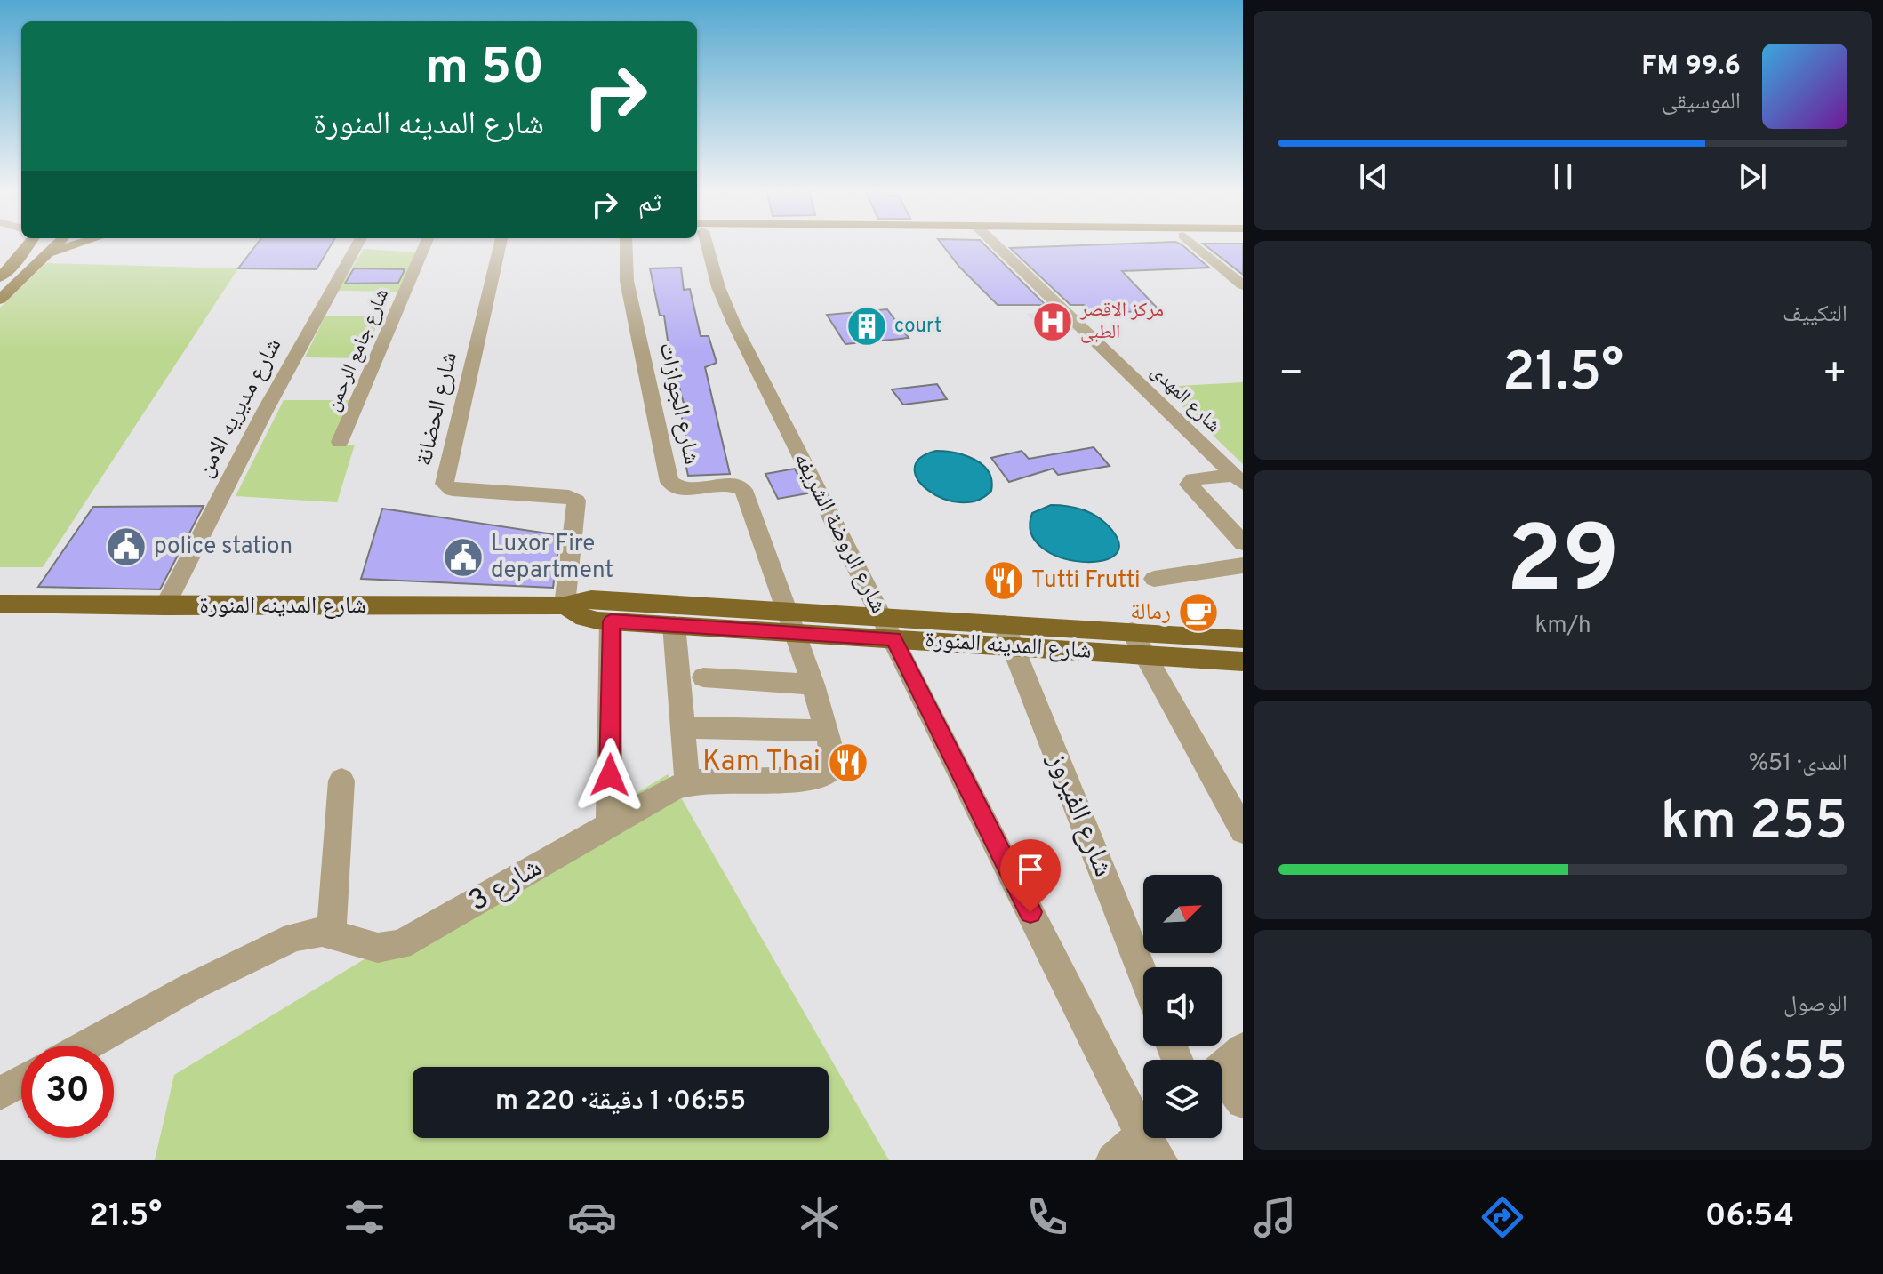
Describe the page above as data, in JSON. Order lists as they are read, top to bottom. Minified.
{"streets":{"main road":["شارع المدينه المنورة"],"street":["شارع جامع الرحمن","شارع المهدى","شارع الجوازات","شارع مديريه الامن","شارع الحضانة","شارع الروضة الشريفه","شارع الفيروز","شارع 3"]},"crossings":[["شارع الجوازات","شارع المدينه المنورة"],["شارع الجوازات","شارع 3"],["شارع مديريه الامن","شارع المدينه المنورة"],["شارع الحضانة","شارع المدينه المنورة"],["شارع الروضة الشريفه","شارع المدينه المنورة"],["شارع المدينه المنورة","شارع الفيروز"],["شارع المدينه المنورة","شارع 3"]],"places":{"hospital":["مركز الاقصر الطبى"],"building":["court"],"public building":["police station","Luxor Fire department"],"restaurant":["Tutti Frutti","Kam Thai"],"cafe":["رمالة"]},"north":"top right","page":{"turn":["50 m","شارع المدينه المنورة"],"song":["99.6 FM","الموسيقى"],"then":"ثم","tile":["التكييف",["29","km/h"],["المدى · 51%","255 km"],["الوصول","06:55"]],"heat":["−","21.5°","+"],"limit":"30","trip":"06:55 · 1 دقيقة · 220 m","tabs":["06:54","21.5°"]}}
